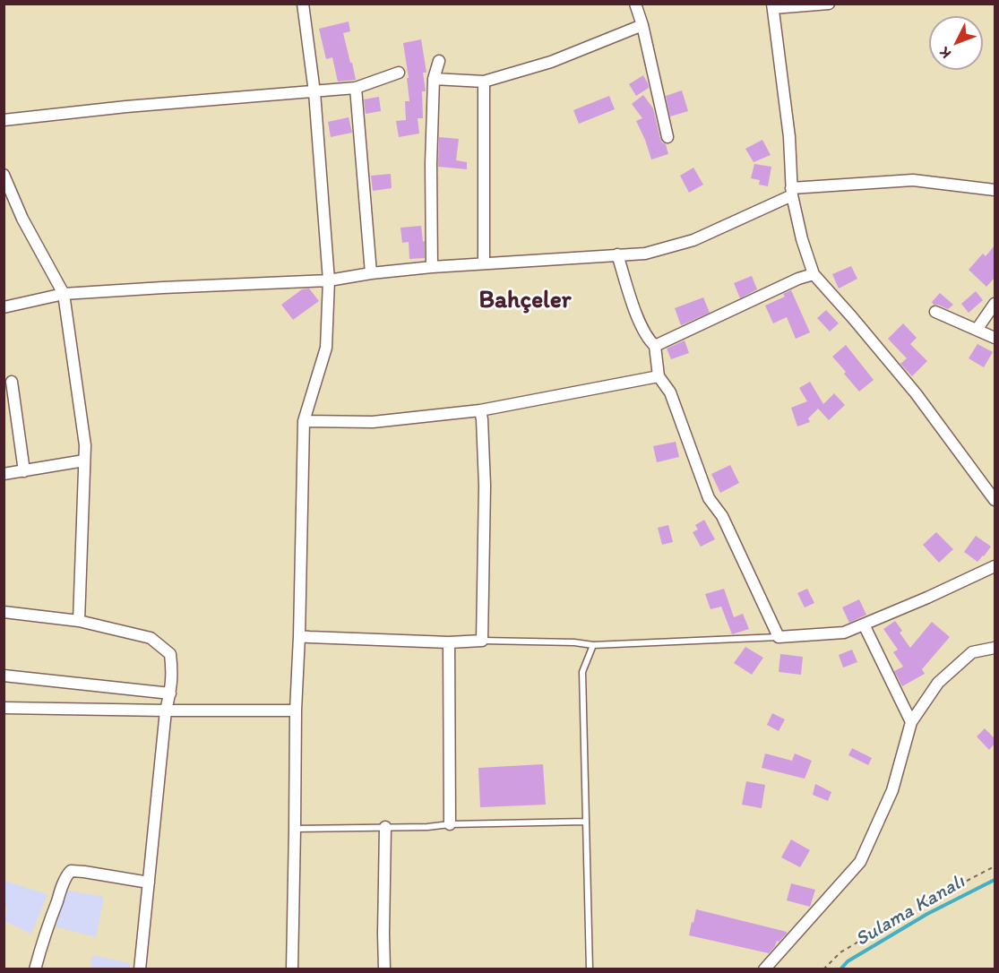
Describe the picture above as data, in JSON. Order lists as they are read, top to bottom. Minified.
{"districts":["Bahçeler"],"water":["Sulama Kanalı"],"north":"bottom left"}
